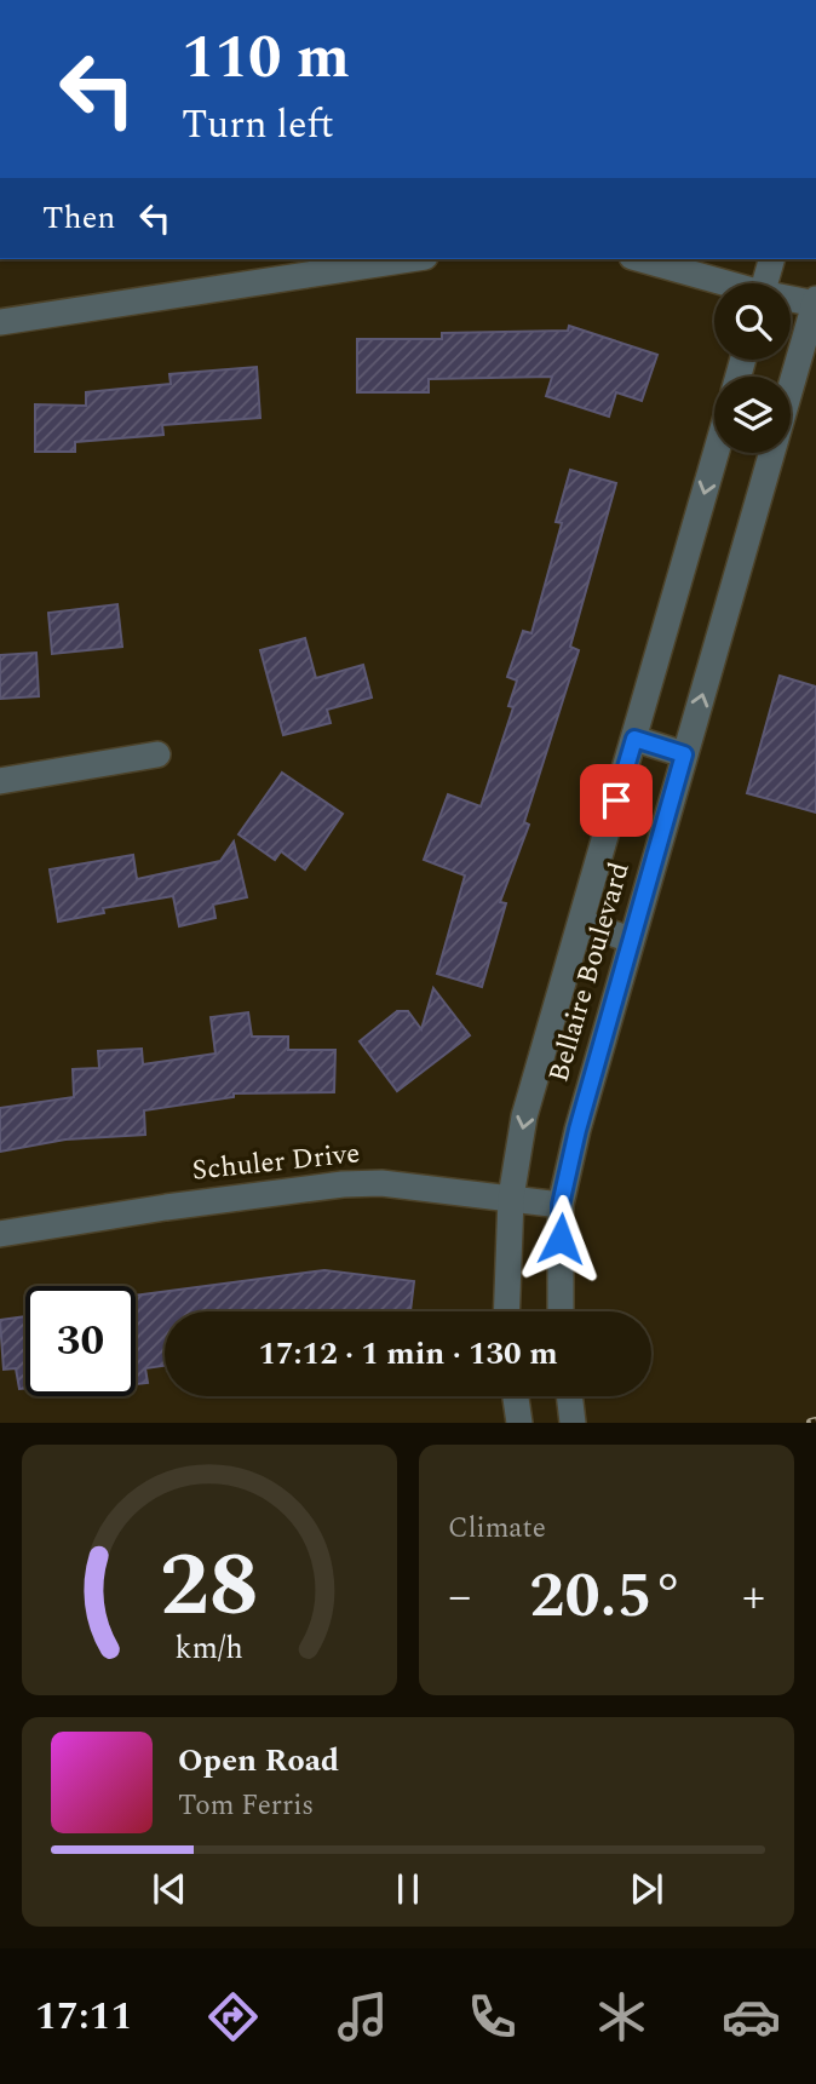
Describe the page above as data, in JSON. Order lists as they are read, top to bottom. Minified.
{"streets":{"street":["Bellaire Boulevard","Schuler Drive"]},"crossings":[["Bellaire Boulevard","Schuler Drive"]],"page":{"turn":["110 m","Turn left"],"then":"Then","limit":"30","trip":"17:12 · 1 min · 130 m","tile":"Climate","heat":["−","20.5°","+"],"song":["Open Road","Tom Ferris"],"tabs":"17:11","gauge":["28","km/h"]}}
